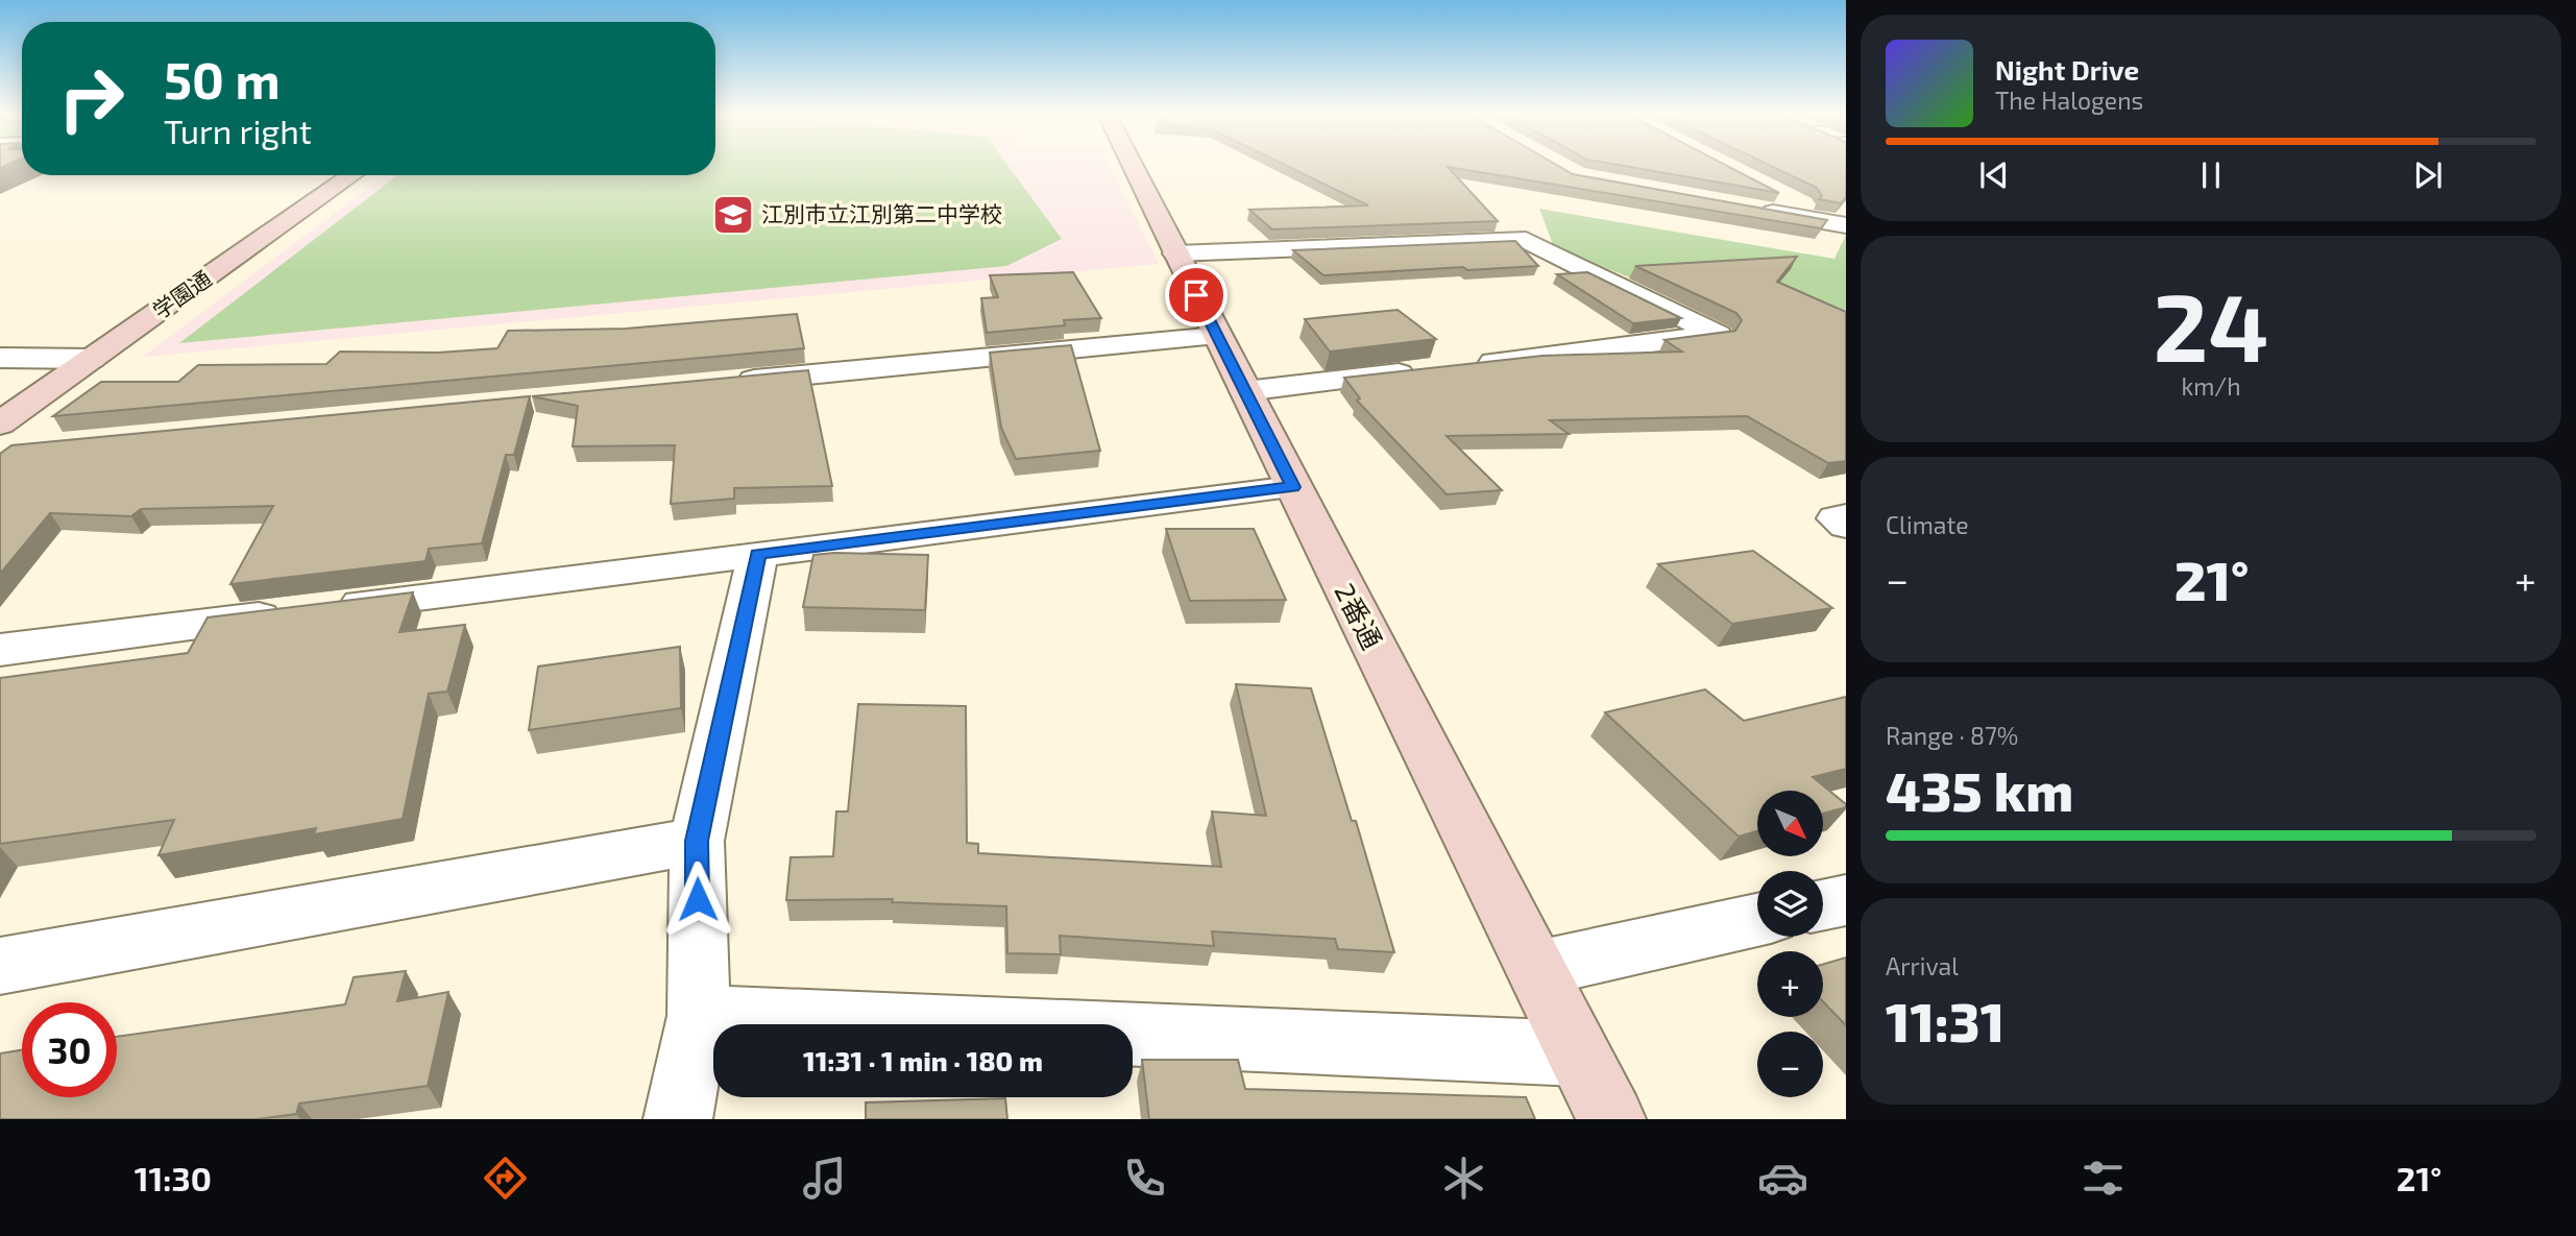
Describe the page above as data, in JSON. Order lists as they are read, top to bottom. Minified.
{"streets":{"street":["学園通","2番通"]},"places":{"school or university":["江別市立江別第二中学校"]},"north":"bottom right","page":{"turn":["50 m","Turn right"],"song":["Night Drive","The Halogens"],"tile":[["24","km/h"],"Climate",["Range · 87%","435 km"],["Arrival","11:31"]],"heat":["−","21°","+"],"map_buttons":["+","−"],"limit":"30","trip":"11:31 · 1 min · 180 m","tabs":["11:30","21°"]}}
